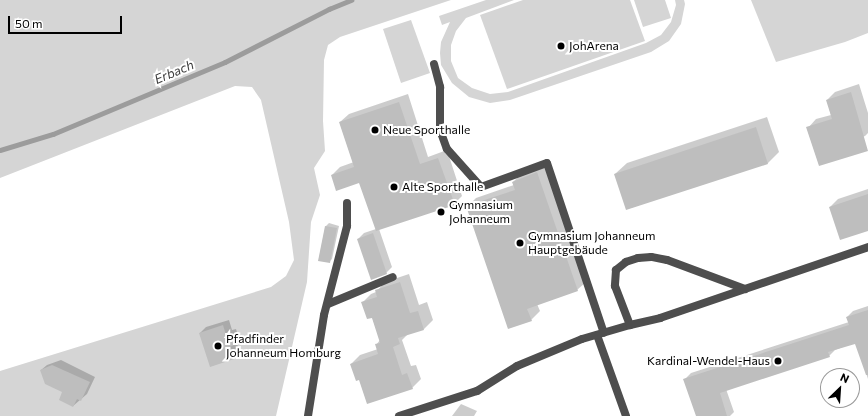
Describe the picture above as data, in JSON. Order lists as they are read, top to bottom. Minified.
{"water":["Erbach"],"places":["JohArena","Neue Sporthalle","Alte Sporthalle","Gymnasium Johanneum","Gymnasium Johanneum Hauptgebäude","Pfadfinder Johanneum Homburg","Kardinal-Wendel-Haus"],"scale_bar":"50 m","north":"top right"}
